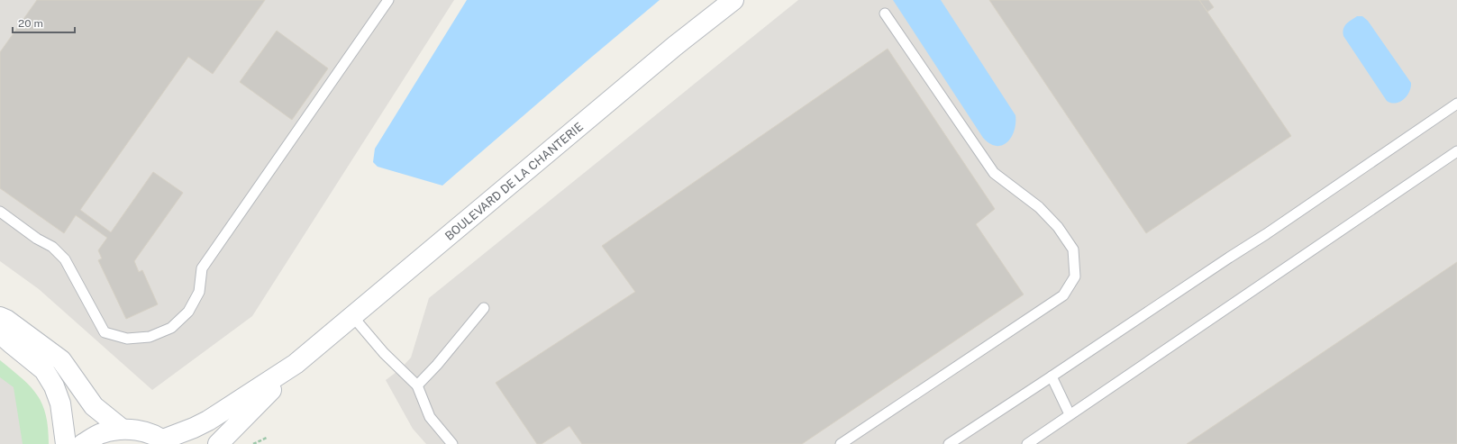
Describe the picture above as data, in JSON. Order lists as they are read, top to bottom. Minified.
{"streets":{"street":["BOULEVARD DE LA CHANTERIE"]},"scale_bar":"20 m"}
